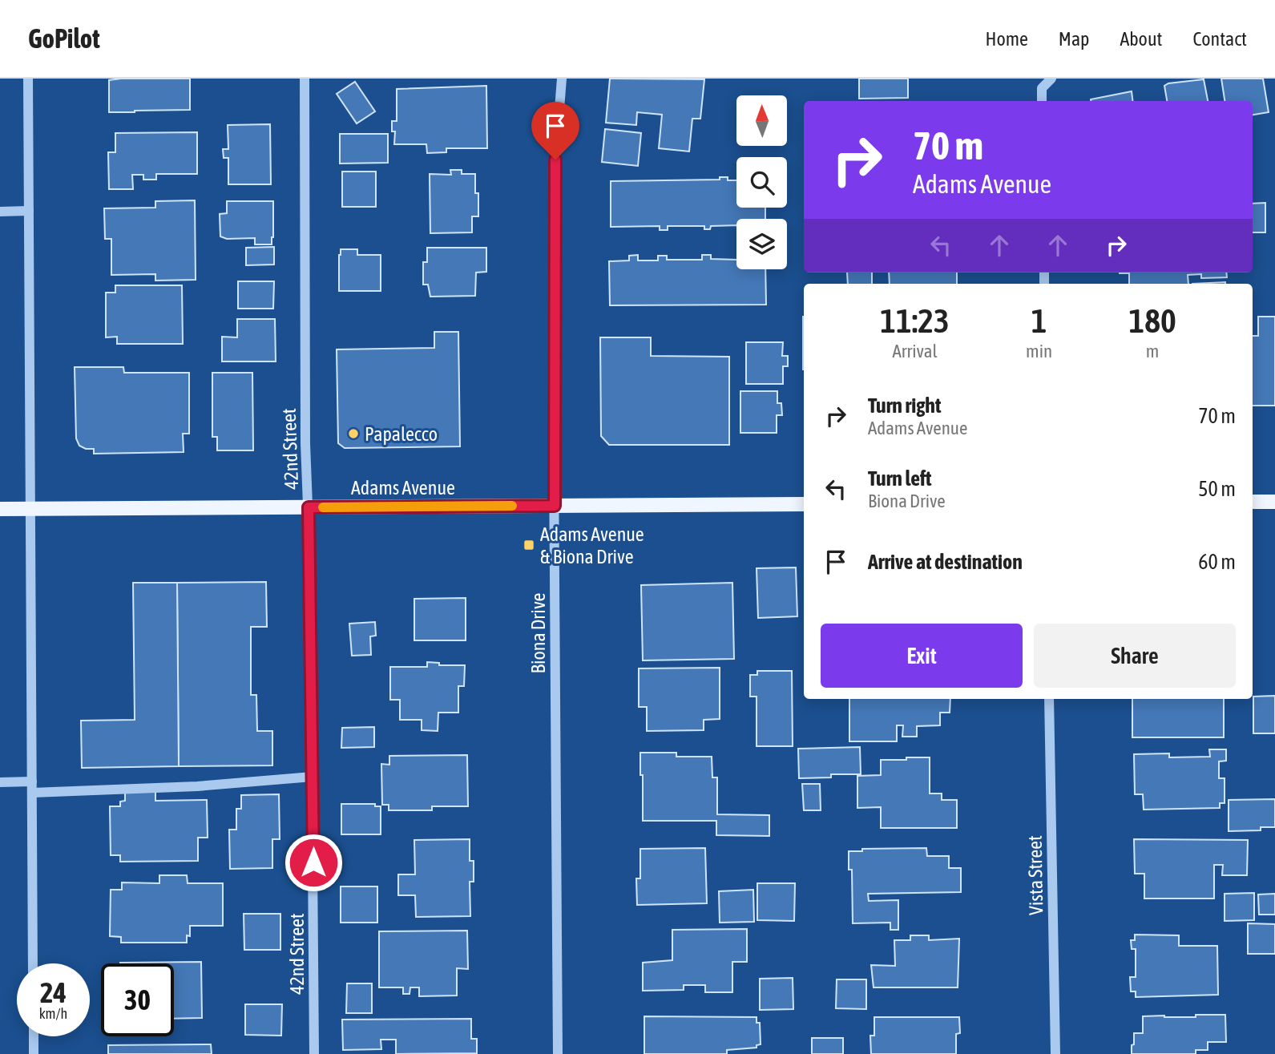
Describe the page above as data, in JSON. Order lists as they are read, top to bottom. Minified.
{"streets":{"main road":["Adams Avenue"],"street":["42nd Street","Biona Drive","Vista Street"]},"crossings":[["42nd Street","Adams Avenue"],["Adams Avenue","Biona Drive"]],"places":{"other":["Papalecco"],"transit":["Adams Avenue & Biona Drive"]},"north":"top","page":{"header":"GoPilot","nav":["Home","Map","About","Contact"],"turn":["70 m","Adams Avenue"],"eta":["11:23","Arrival","1","min","180","m"],"list":[{"name":"Turn right","note":"Adams Avenue","value":"70 m"},{"name":"Turn left","note":"Biona Drive","value":"50 m"},{"name":"Arrive at destination","value":"60 m"}],"buttons":["Exit","Share"],"speed":"24 km/h","limit":"30"}}
